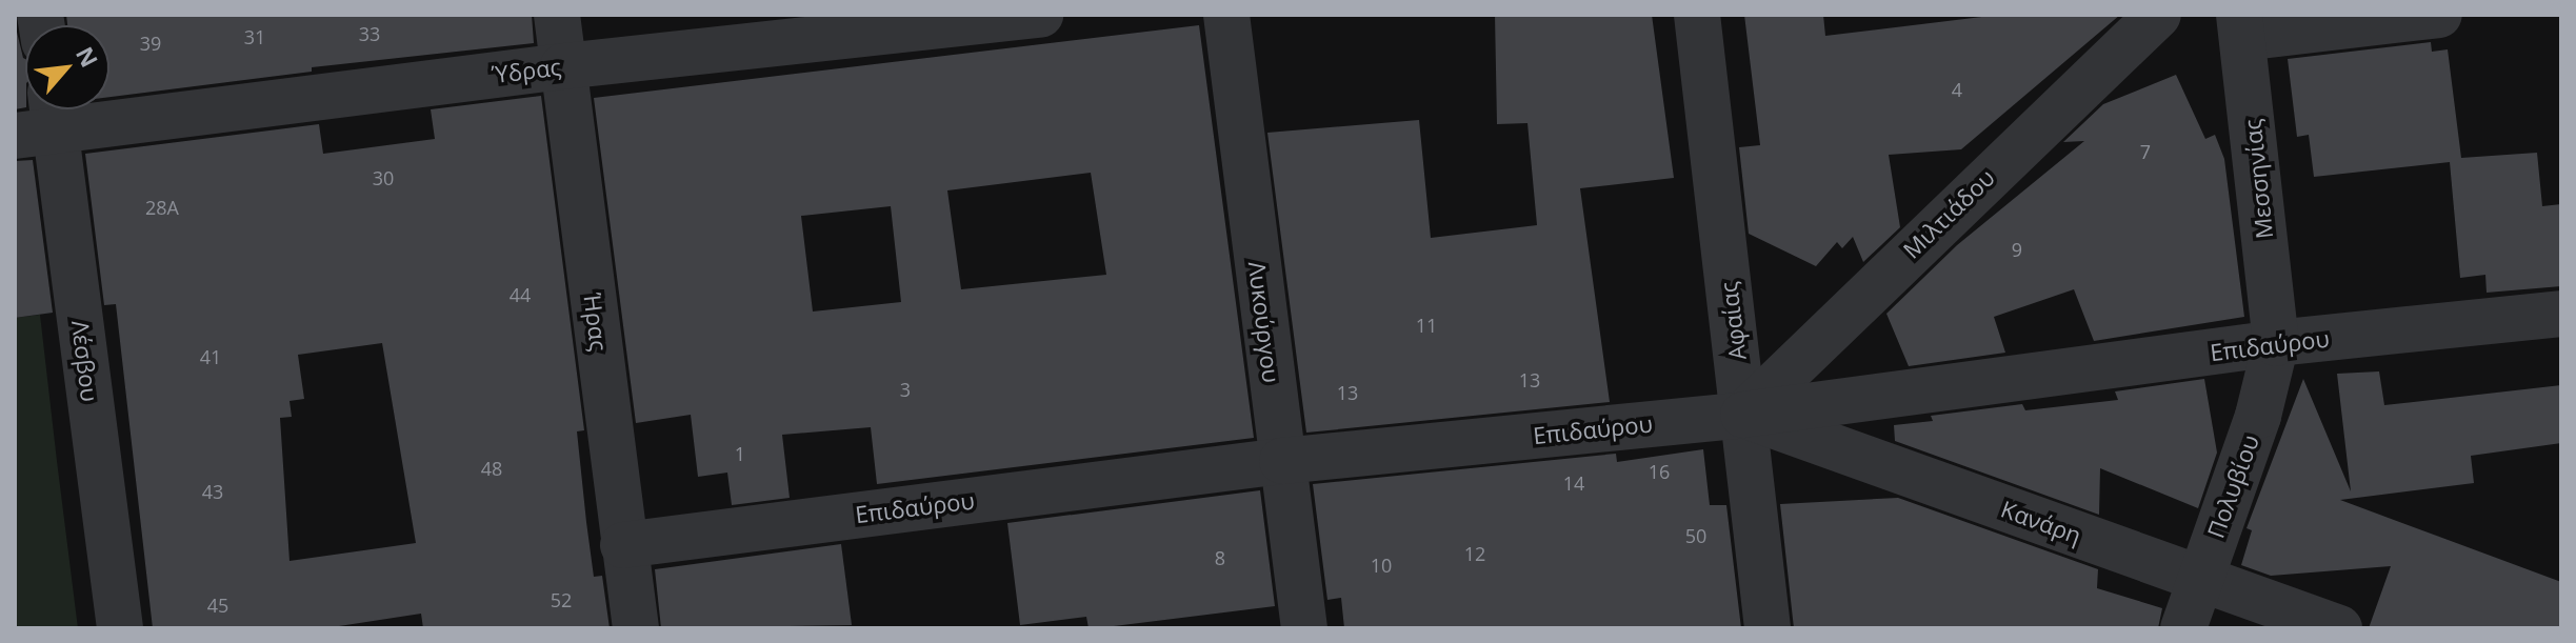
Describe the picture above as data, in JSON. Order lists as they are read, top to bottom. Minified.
{"streets":{"street":["Ύδρας","Μεσσηνίας","Μιλτιάδου","Αφαίας","Ήρας","Λυκούργου","Επιδαύρου","Λέσβου","Πολυβίου","Κανάρη"]},"crossings":[["Ύδρας","Ήρας"],["Ύδρας","Λέσβου"],["Μεσσηνίας","Επιδαύρου"],["Μεσσηνίας","Πολυβίου"],["Μιλτιάδου","Αφαίας"],["Μιλτιάδου","Επιδαύρου"],["Μιλτιάδου","Κανάρη"],["Αφαίας","Επιδαύρου"],["Αφαίας","Κανάρη"],["Ήρας","Επιδαύρου"],["Λυκούργου","Επιδαύρου"],["Επιδαύρου","Πολυβίου"],["Επιδαύρου","Κανάρη"],["Πολυβίου","Κανάρη"]],"house_numbers":["33","31","39","4","7","30","28Α","9","44","11","41","13","3","13","1","48","16","14","43","50","12","8","10","52","45"],"north":"top right"}
